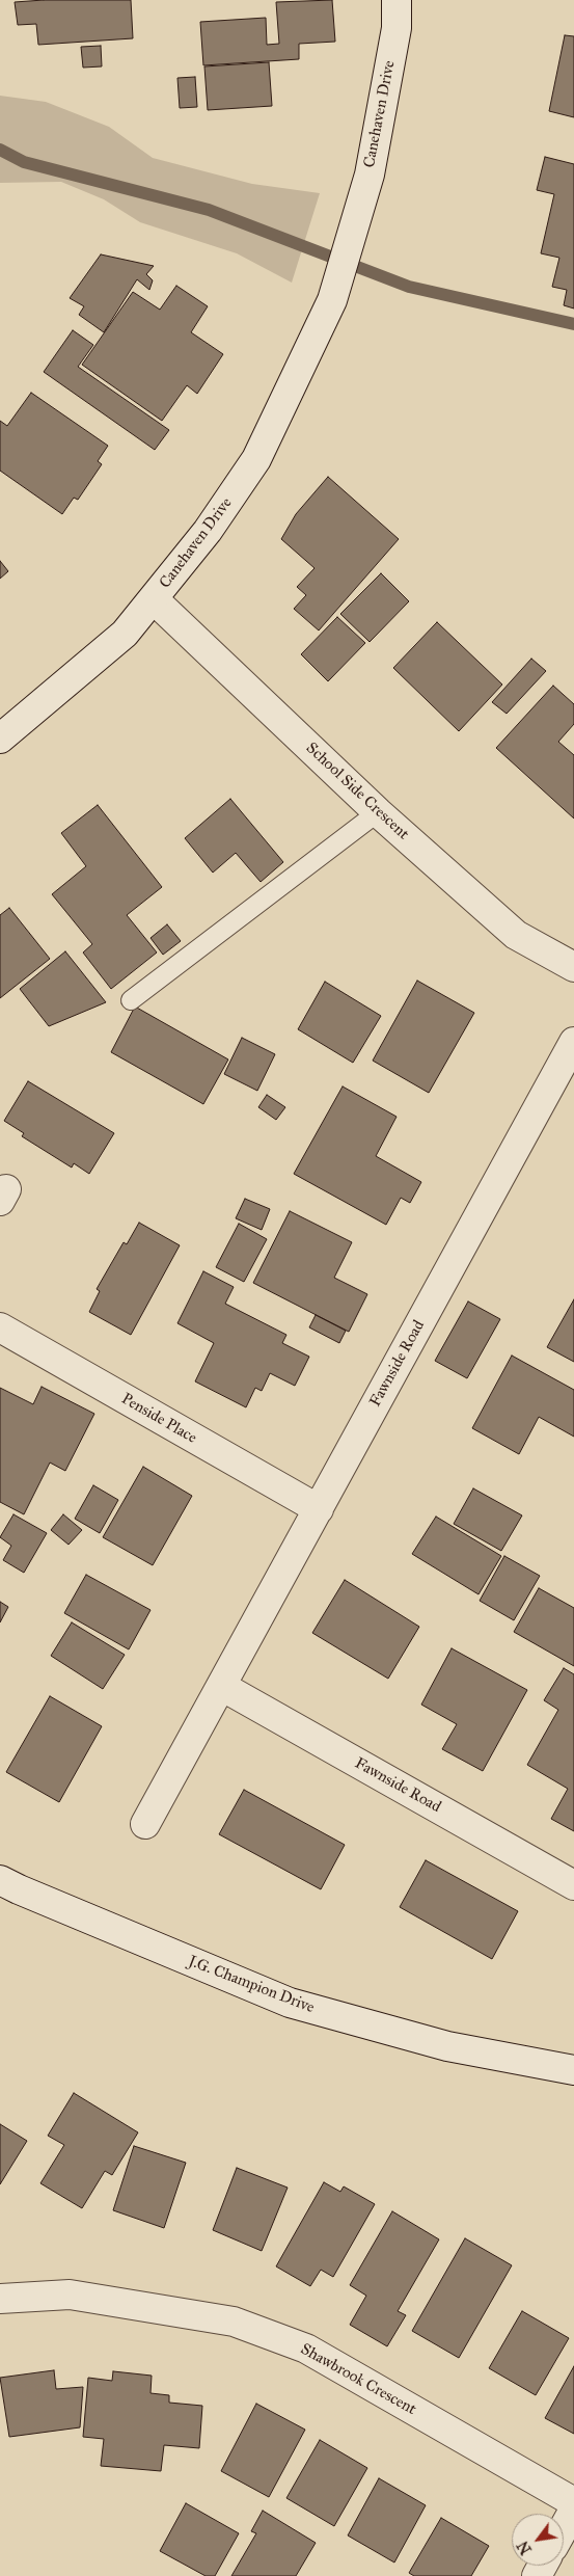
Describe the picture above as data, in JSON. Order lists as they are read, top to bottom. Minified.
{"streets":{"street":["Canehaven Drive","School Side Crescent","Fawnside Road","Penside Place","J.G. Champion Drive","Shawbrook Crescent"]},"crossings":[["Canehaven Drive","School Side Crescent"],["Fawnside Road","Penside Place"]],"north":"bottom left"}
